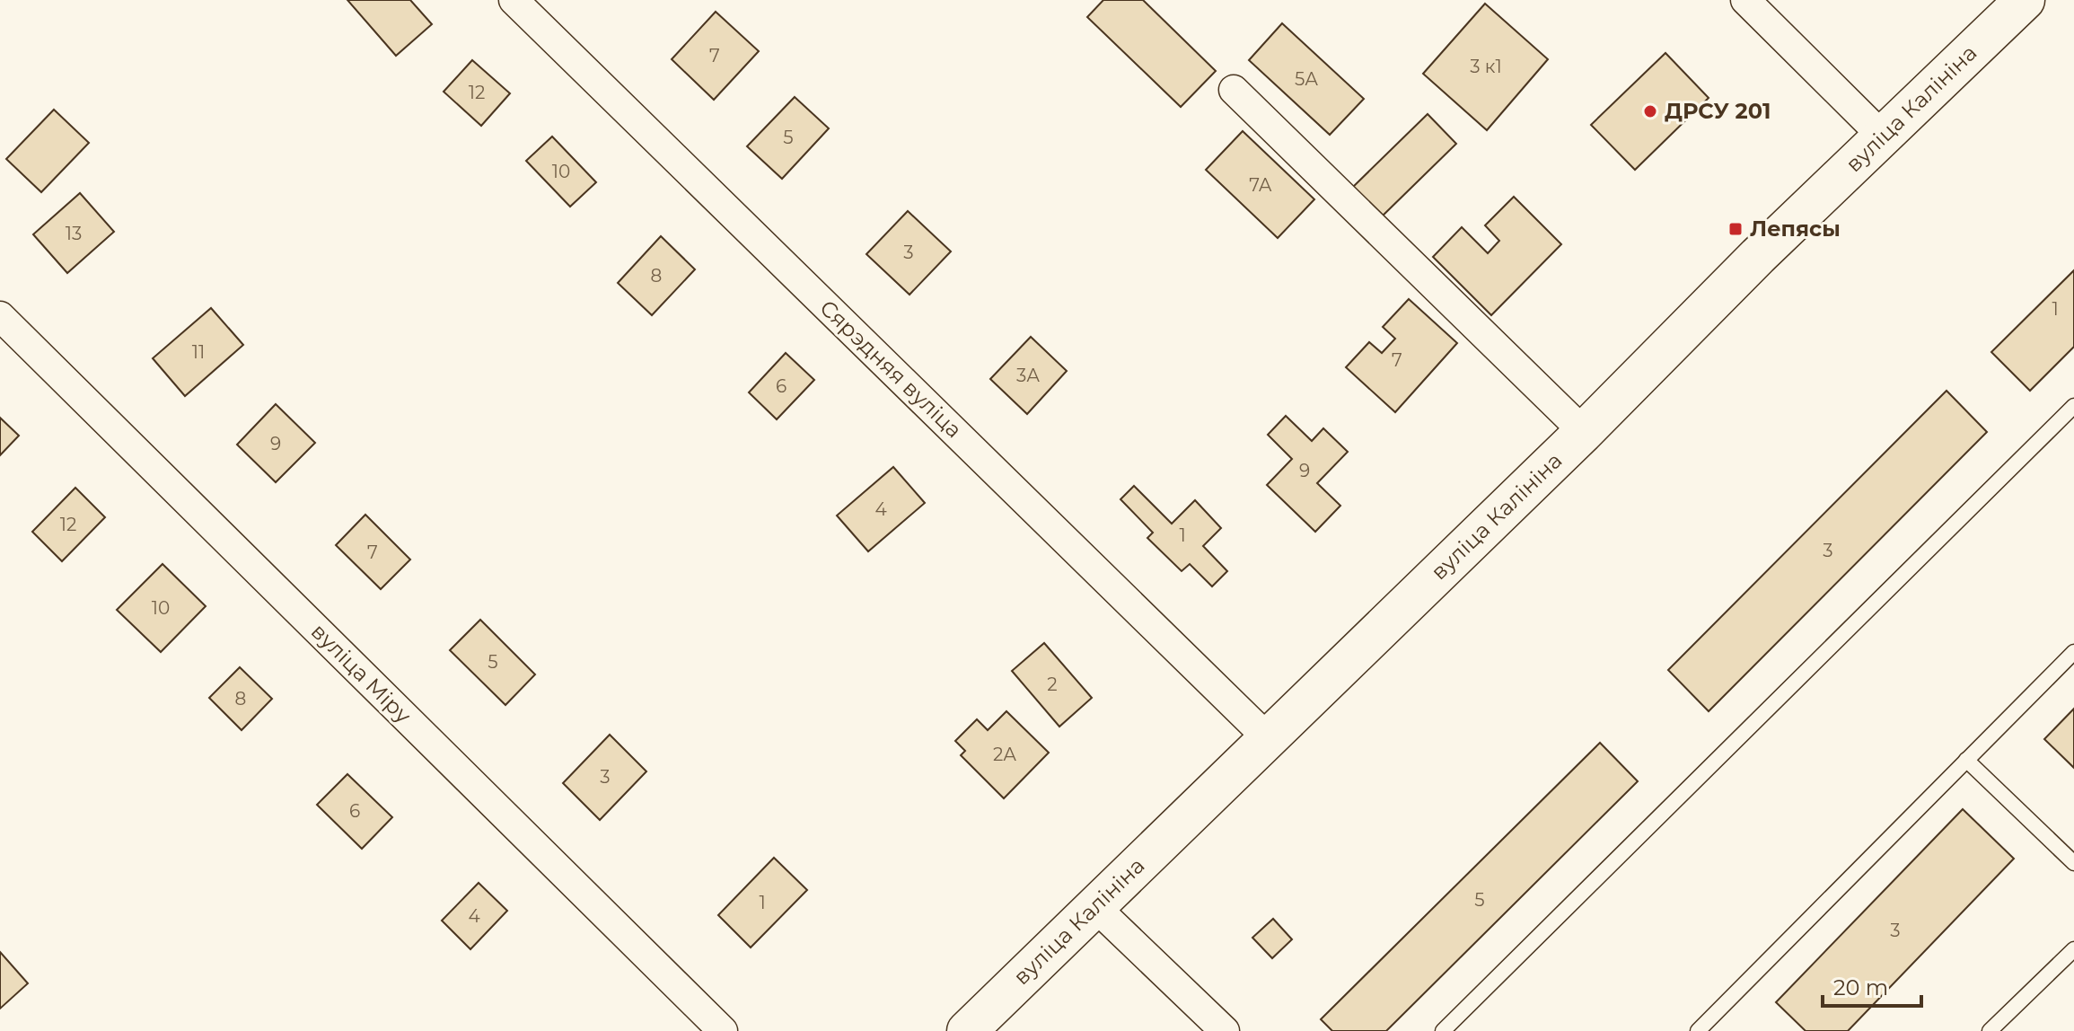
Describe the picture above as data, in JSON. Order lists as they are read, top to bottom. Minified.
{"streets":{"street":["вуліца Калініна","Сярэдняя вуліца","вуліца Міру"]},"crossings":[["вуліца Калініна","Сярэдняя вуліца"]],"places":{"other":["ДРСУ 201"],"transit":["Лепясы"]},"house_numbers":["7","3 к1","5А","12","5","10","7А","13","3","8","1","11","7","3А","6","9","9","4","12","1","3","7","10","5","2","8","2А","3","6","5","1","4","3"],"scale_bar":"20 m"}
